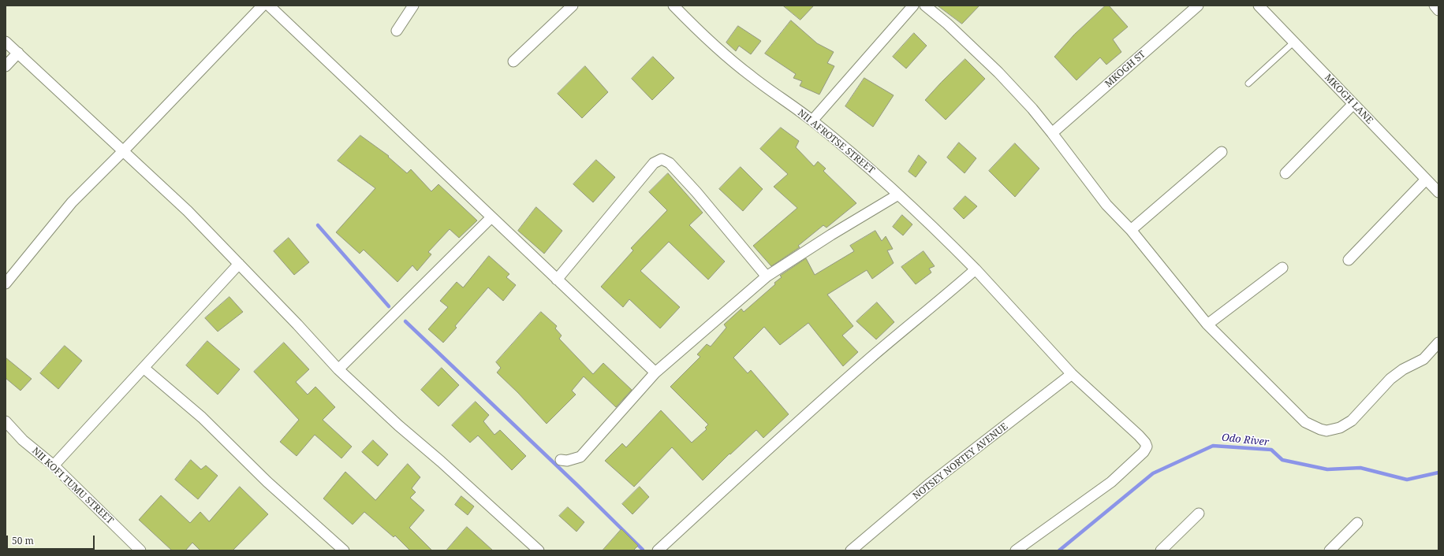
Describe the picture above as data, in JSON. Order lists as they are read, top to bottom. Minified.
{"streets":{"street":["MKOGH ST","MKOGH LANE","NII AFROTSE STREET","NOTSEY NORTEY AVENUE","NII KOFI TUMU STREET"]},"crossings":[["NII AFROTSE STREET","NOTSEY NORTEY AVENUE"]],"water":["Odo River"],"scale_bar":"50 m"}
